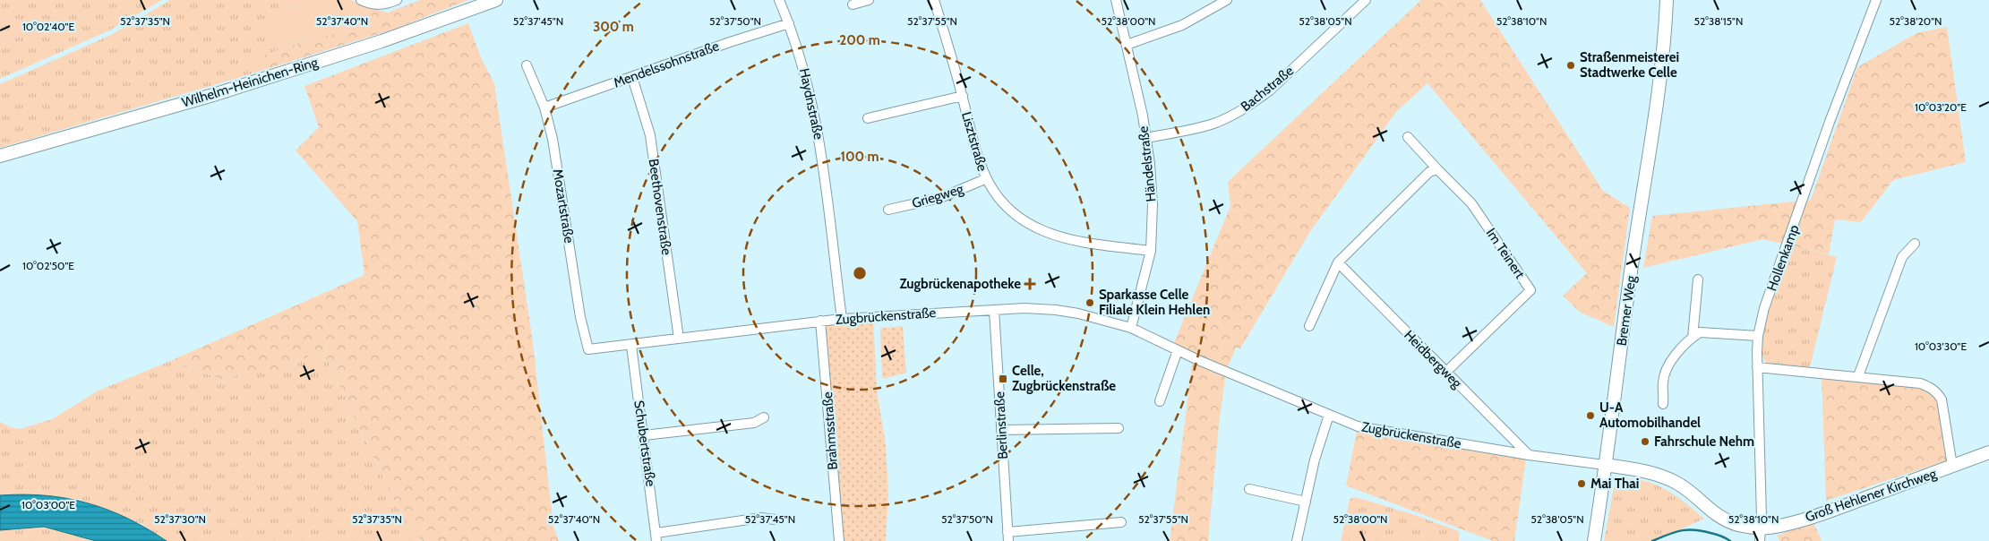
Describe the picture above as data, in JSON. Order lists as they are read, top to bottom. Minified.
{"streets":{"main road":["Wilhelm-Heinichen-Ring","Bremer Weg","Groß Hehlener Kirchweg"],"street":["Mendelssohnstraße","Bachstraße","Haydnstraße","Lisztstraße","Händelstraße","Griegweg","Mozartstraße","Beethovenstraße","Im Teinert","Hollenkamp","Zugbrückenstraße","Heidbergweg","Berlinstraße","Brahmsstraße","Schubertstraße"]},"crossings":[["Mendelssohnstraße","Haydnstraße"],["Mendelssohnstraße","Mozartstraße"],["Mendelssohnstraße","Beethovenstraße"],["Bachstraße","Händelstraße"],["Haydnstraße","Zugbrückenstraße"],["Lisztstraße","Händelstraße"],["Lisztstraße","Griegweg"],["Händelstraße","Zugbrückenstraße"],["Mozartstraße","Zugbrückenstraße"],["Beethovenstraße","Zugbrückenstraße"],["Im Teinert","Heidbergweg"],["Hollenkamp","Groß Hehlener Kirchweg"],["Bremer Weg","Zugbrückenstraße"],["Bremer Weg","Groß Hehlener Kirchweg"],["Zugbrückenstraße","Heidbergweg"],["Zugbrückenstraße","Berlinstraße"],["Zugbrückenstraße","Brahmsstraße"],["Zugbrückenstraße","Schubertstraße"],["Zugbrückenstraße","Groß Hehlener Kirchweg"]],"places":{"other":["Straßenmeisterei Stadtwerke Celle","Sparkasse Celle Filiale Klein Hehlen","U-A Automobilhandel","Fahrschule Nehm","Mai Thai"],"health":["Zugbrückenapotheke"],"transit":["Celle, Zugbrückenstraße"]},"coordinates":["52°37'35\"N","52°37'40\"N","52°37'45\"N","52°37'50\"N","52°37'55\"N","52°38'00\"N","52°38'05\"N","52°38'10\"N","52°38'15\"N","52°38'20\"N","10°02'40\"E","10°03'20\"E","10°02'50\"E","10°03'30\"E","10°03'00\"E","52°37'30\"N"],"rings":["300 m","200 m","100 m"]}
